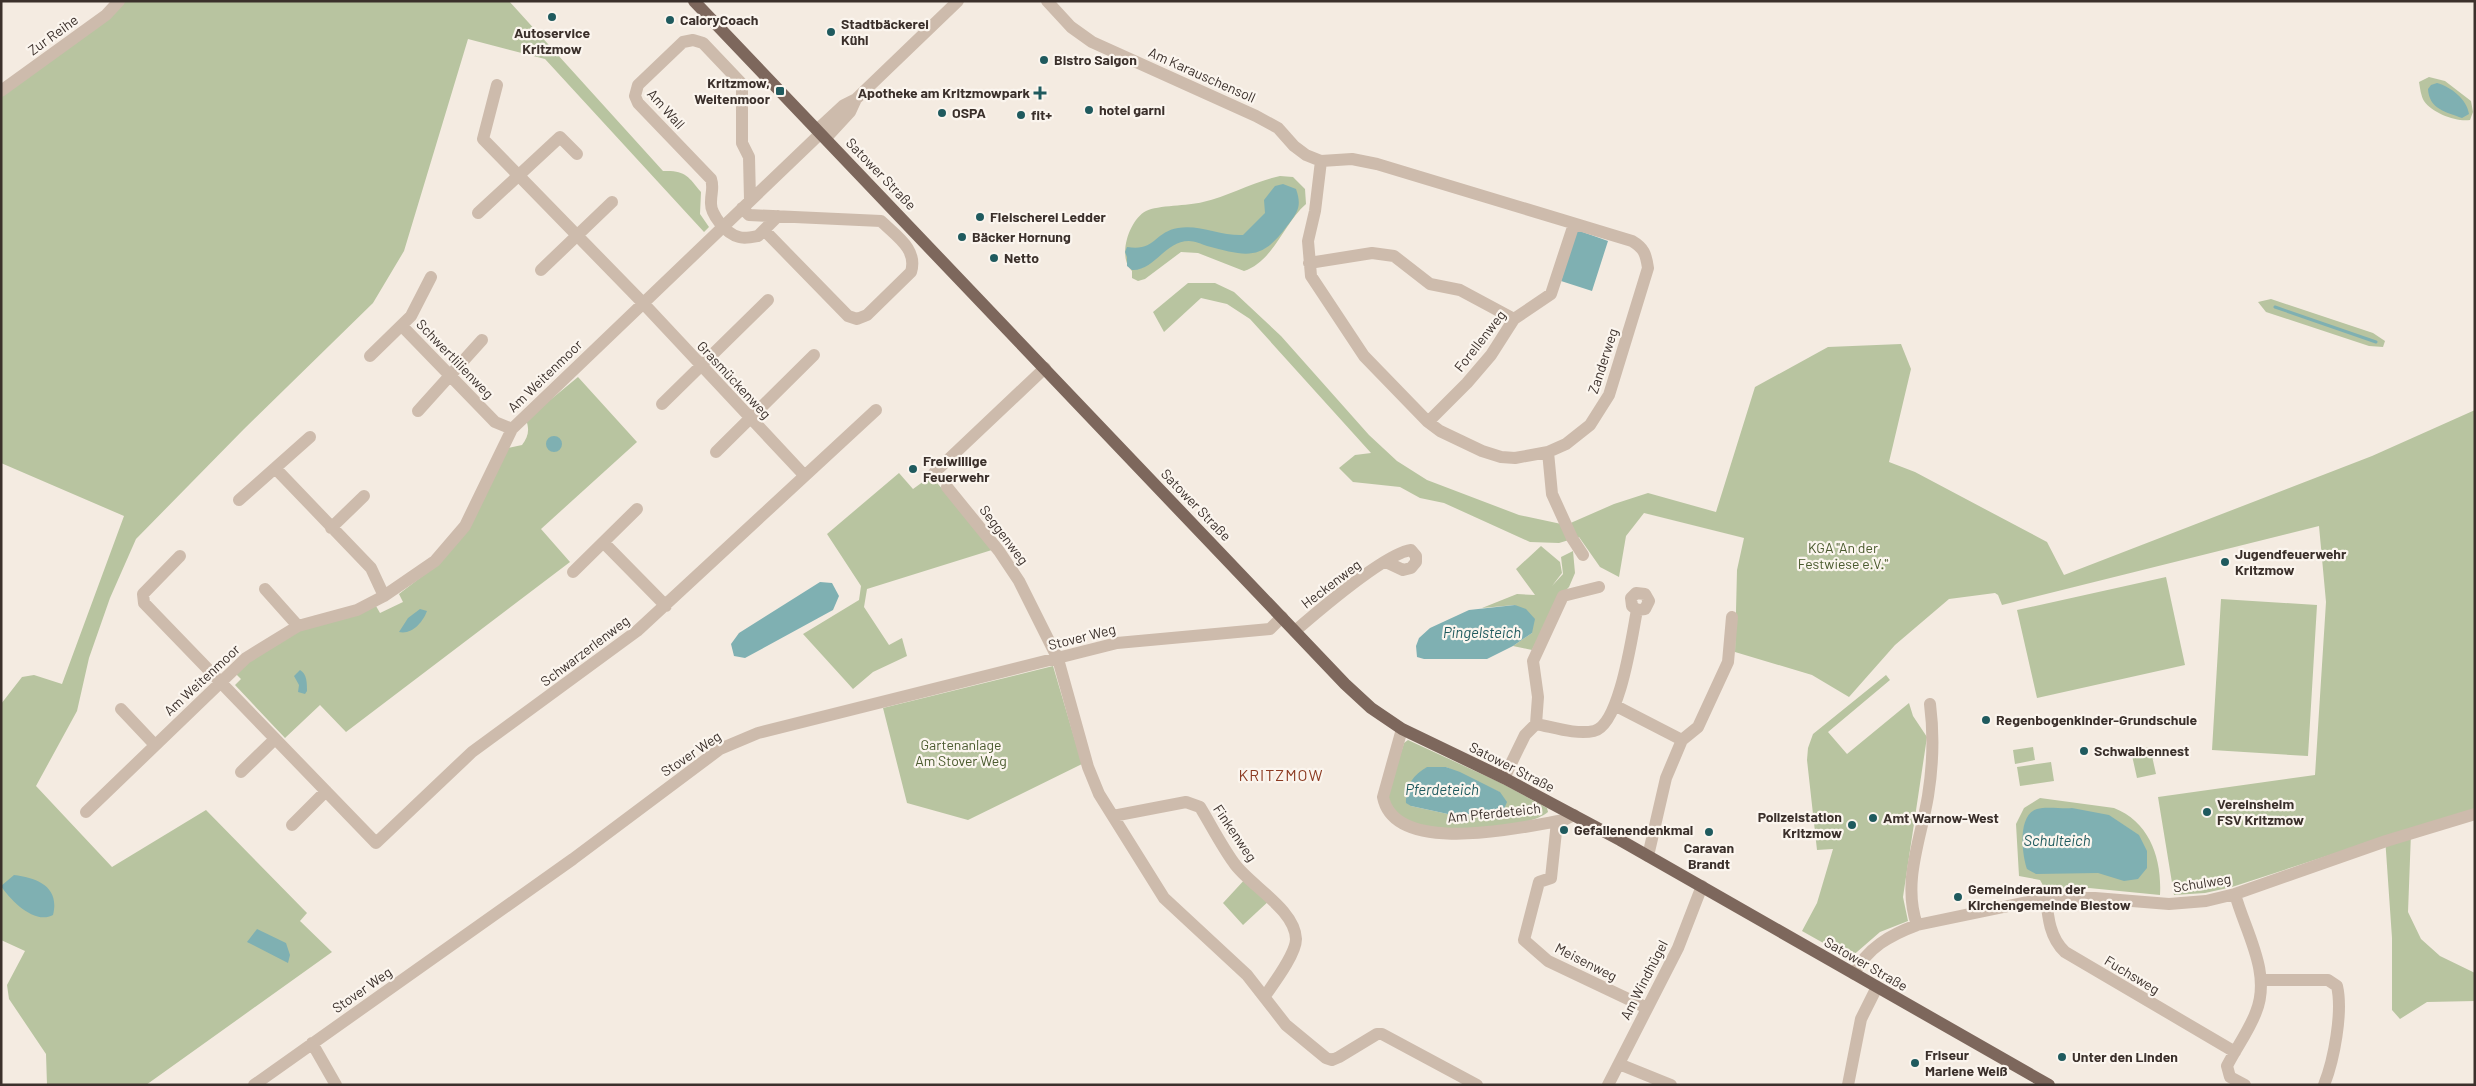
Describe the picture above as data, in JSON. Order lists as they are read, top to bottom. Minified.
{"streets":{"main road":["Satower Straße"],"street":["Zur Reihe","Am Karauschensoll","Am Wall","Forellenweg","Schwertlilienweg","Zanderweg","Am Weitenmoor","Grasmückenweg","Seggenweg","Heckenweg","Stover Weg","Schwarzerlenweg","Am Pferdeteich","Finkenweg","Schulweg","Meisenweg","Fuchsweg","Am Windhügel"]},"crossings":[["Am Karauschensoll","Zanderweg"],["Am Wall","Am Weitenmoor"],["Satower Straße","Am Weitenmoor"],["Satower Straße","Heckenweg"],["Satower Straße","Stover Weg"],["Satower Straße","Am Pferdeteich"],["Satower Straße","Schulweg"],["Satower Straße","Am Windhügel"],["Forellenweg","Zanderweg"],["Schwertlilienweg","Am Weitenmoor"],["Am Weitenmoor","Grasmückenweg"],["Grasmückenweg","Schwarzerlenweg"],["Seggenweg","Stover Weg"],["Am Pferdeteich","Meisenweg"],["Schulweg","Fuchsweg"],["Meisenweg","Am Windhügel"]],"districts":["KRITZMOW"],"water":["Pingelsteich","Pferdeteich","Schulteich"],"parks":["KGA \"An der Festwiese e.V.\"","Gartenanlage Am Stover Weg"],"places":{"other":["Autoservice Kritzmow","CaloryCoach","Stadtbäckerei Kühl","Bistro Saigon","hotel garni","OSPA","fit+","Fleischerei Ledder","Bäcker Hornung","Netto","Freiwillige Feuerwehr","Jugendfeuerwehr Kritzmow","Regenbogenkinder-Grundschule","Schwalbennest","Vereinsheim FSV Kritzmow","Amt Warnow-West","Polizeistation Kritzmow","Gefallenendenkmal","Caravan Brandt","Gemeinderaum der Kirchengemeinde Biestow","Unter den Linden","Friseur Marlene Weiß"],"transit":["Kritzmow, Weitenmoor"],"health":["Apotheke am Kritzmowpark"]}}
